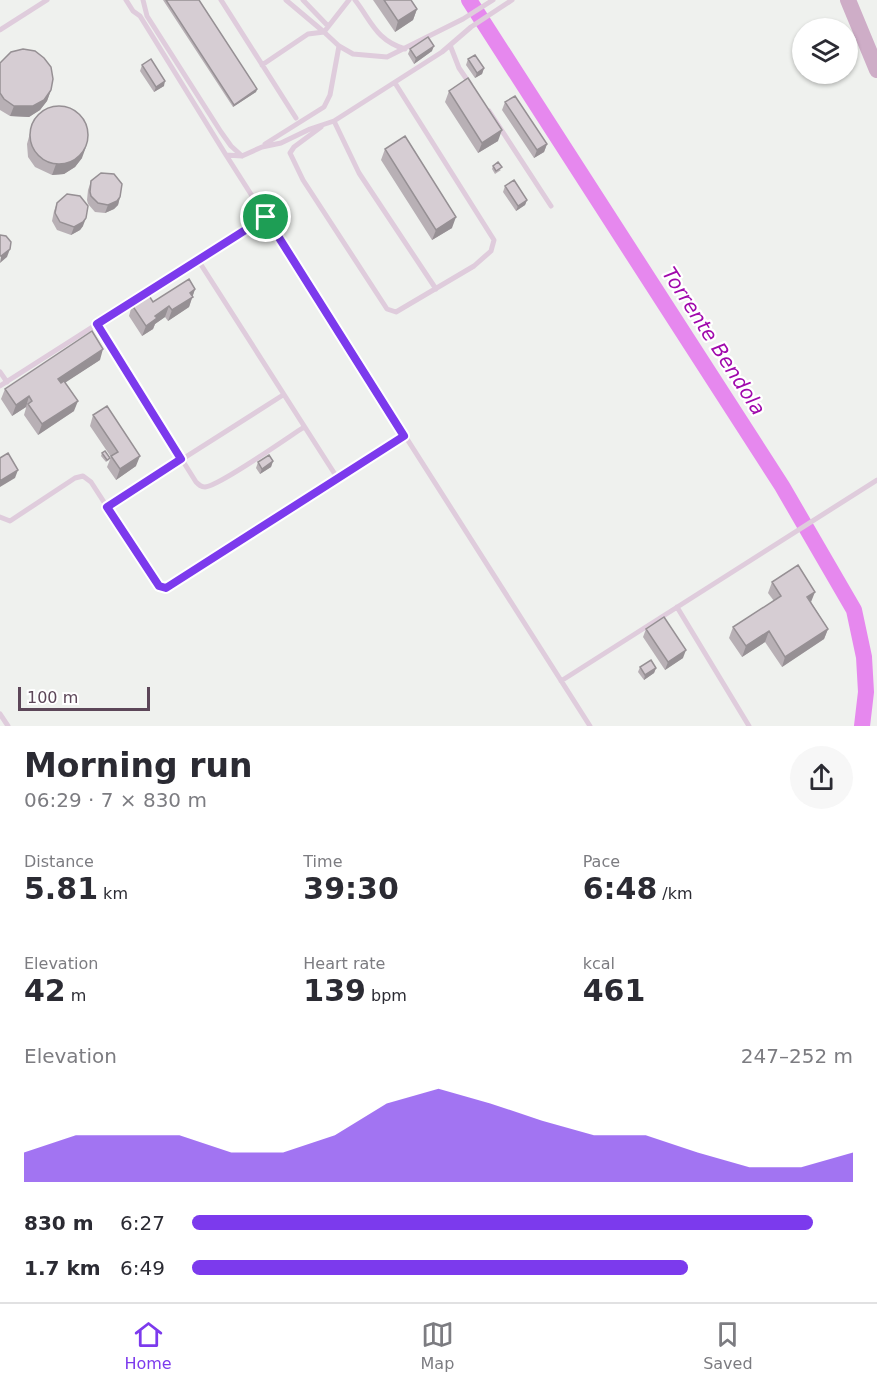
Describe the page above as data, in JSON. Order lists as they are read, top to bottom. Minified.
{"water":["Torrente Bendola"],"scale_bar":"100 m","page":{"scale":"100 m","heading":["Morning run","06:29 · 7 × 830 m"],"stats":[["Distance","5.81 km"],["Time","39:30"],["Pace","6:48 /km"],["Elevation","42 m"],["Heart rate","139 bpm"],["kcal","461"]],"chart":["Elevation","247–252 m"],"list":[{"name":"830 m","note":"6:27"},{"name":"1.7 km","note":"6:49"}],"tabs":["Home","Map","Saved"]}}
